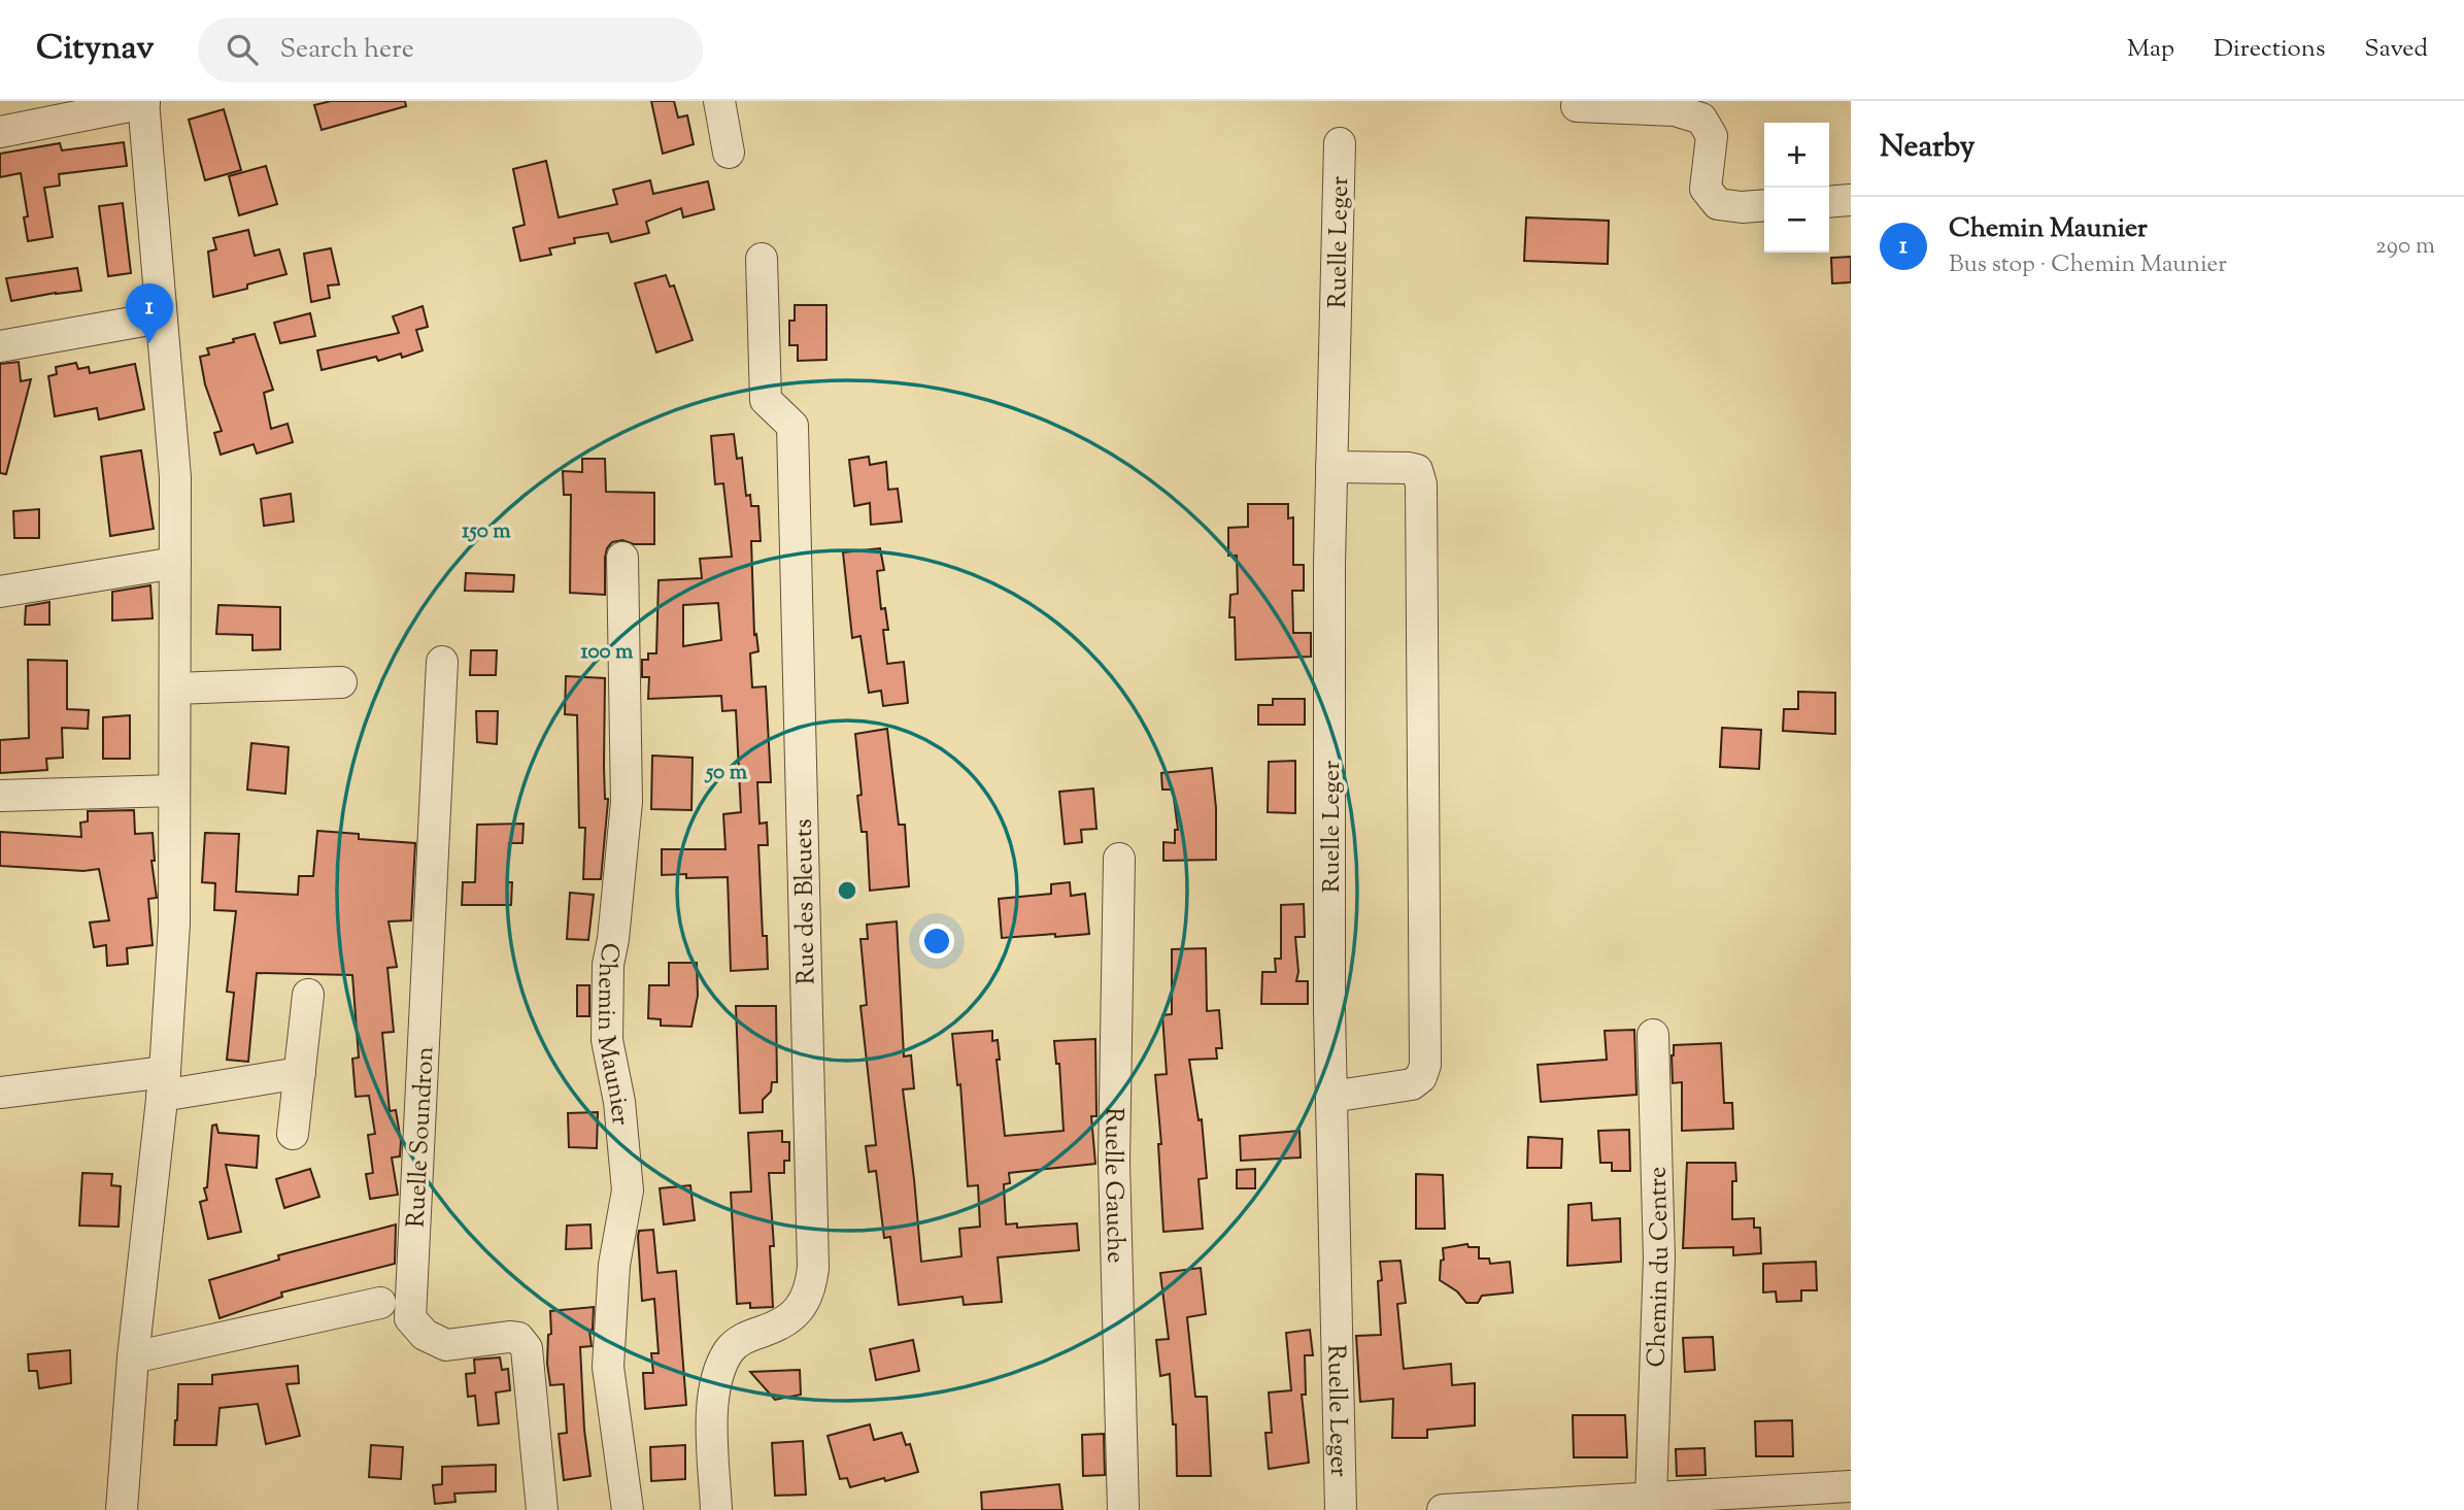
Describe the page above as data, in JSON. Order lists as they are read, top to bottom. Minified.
{"streets":{"street":["Ruelle Leger","Rue des Bleuets","Chemin Maunier","Ruelle Soundron","Ruelle Gauche","Chemin du Centre"]},"page":{"header":"Citynav","search":"Search here","nav":["Map","Directions","Saved"],"heading":"Nearby","map_buttons":["+","−"],"list":[{"mark":"1","name":"Chemin Maunier","note":"Bus stop · Chemin Maunier","value":"290 m"}],"pins":"1"},"rings":["150 m","100 m","50 m"]}
